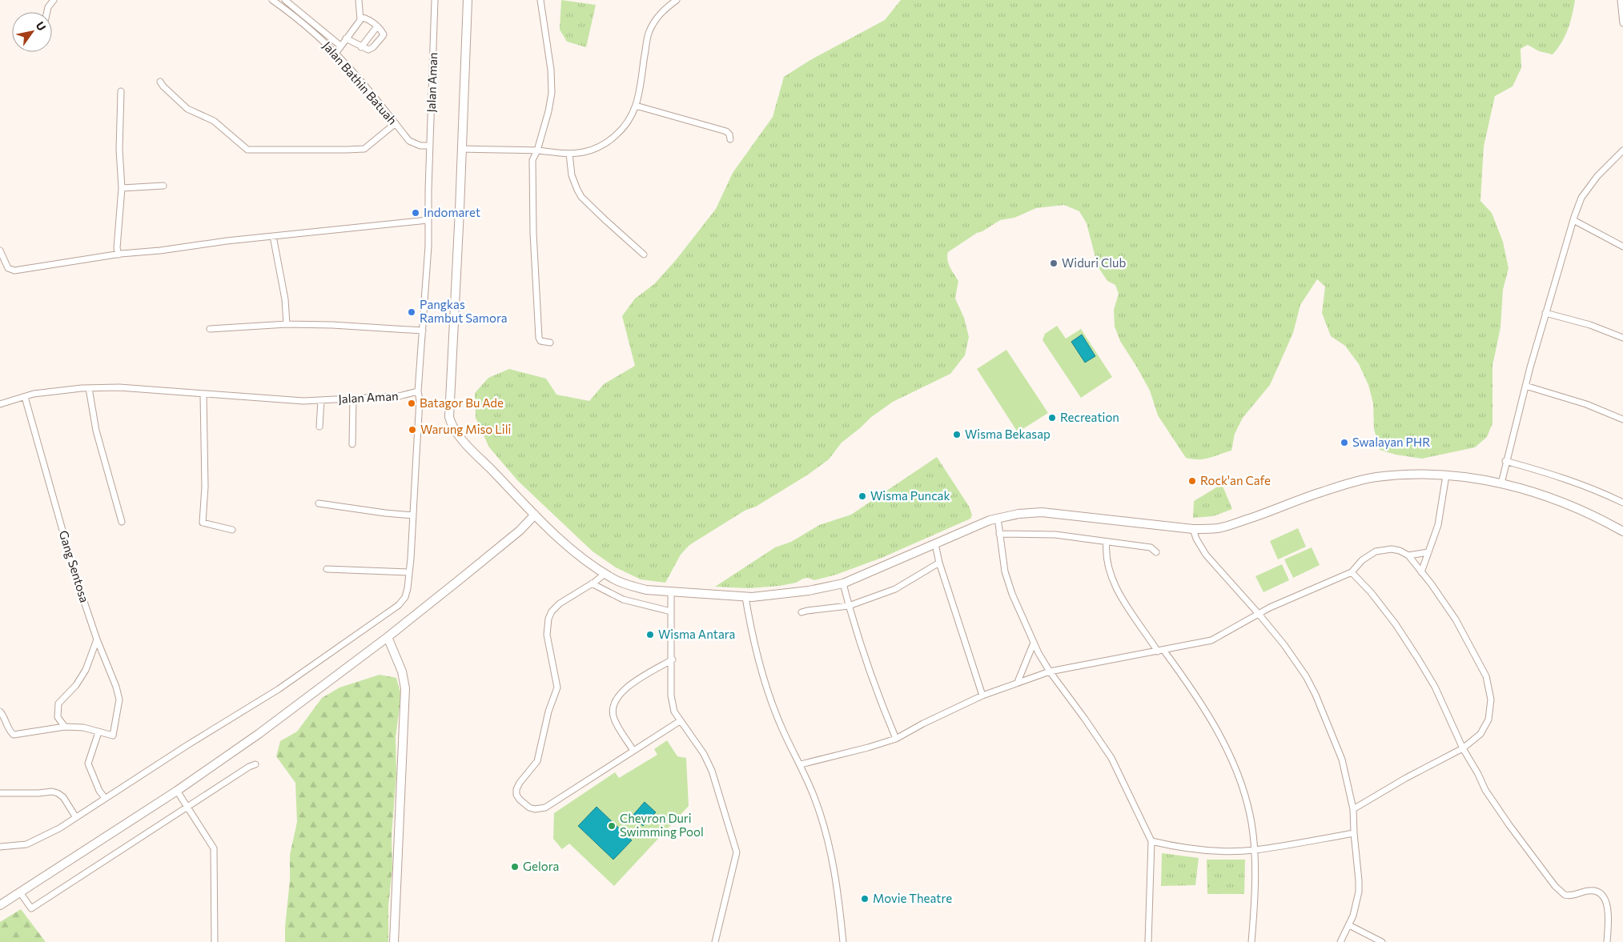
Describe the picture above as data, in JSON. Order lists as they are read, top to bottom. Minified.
{"streets":{"street":["Jalan Aman","Jalan Bathin Batuah","Gang Sentosa"]},"crossings":[["Jalan Aman","Jalan Bathin Batuah"],["Jalan Aman","Gang Sentosa"]],"places":["Indomaret","Widuri Club","Pangkas Rambut Samora","Batagor Bu Ade","Recreation","Warung Miso Lili","Wisma Bekasap","Swalayan PHR","Rock'an Cafe","Wisma Puncak","Wisma Antara","Chevron Duri Swimming Pool","Gelora","Movie Theatre"],"north":"top right"}
